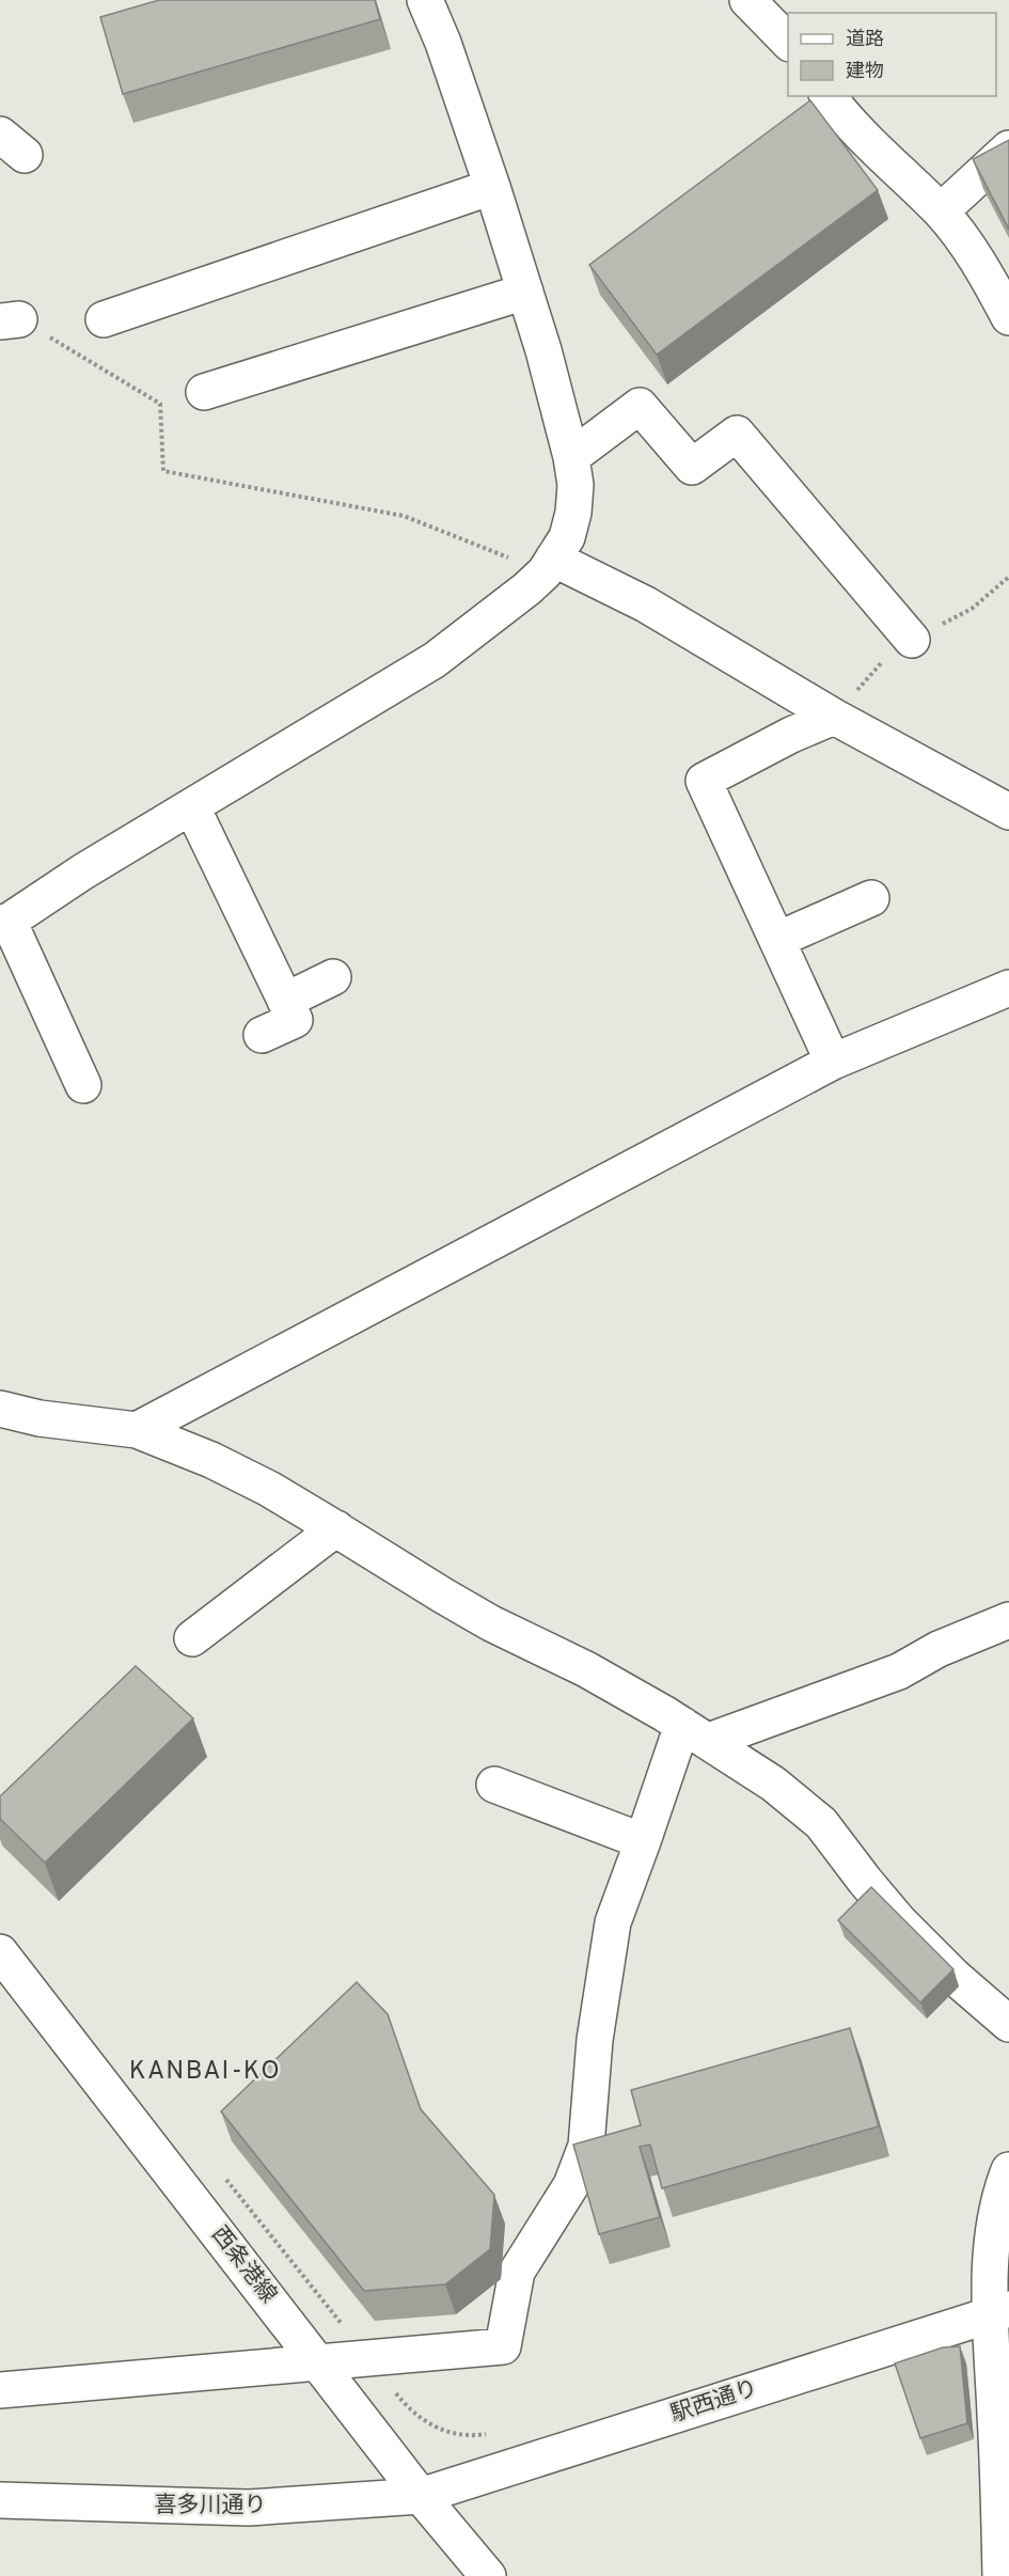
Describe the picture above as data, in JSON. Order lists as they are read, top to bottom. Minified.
{"streets":{"street":["西条港線","駅西通り","喜多川通り"]},"crossings":[["西条港線","駅西通り"],["西条港線","喜多川通り"],["駅西通り","喜多川通り"]],"districts":["KANBAI-KO"],"legend":["道路","建物"]}
